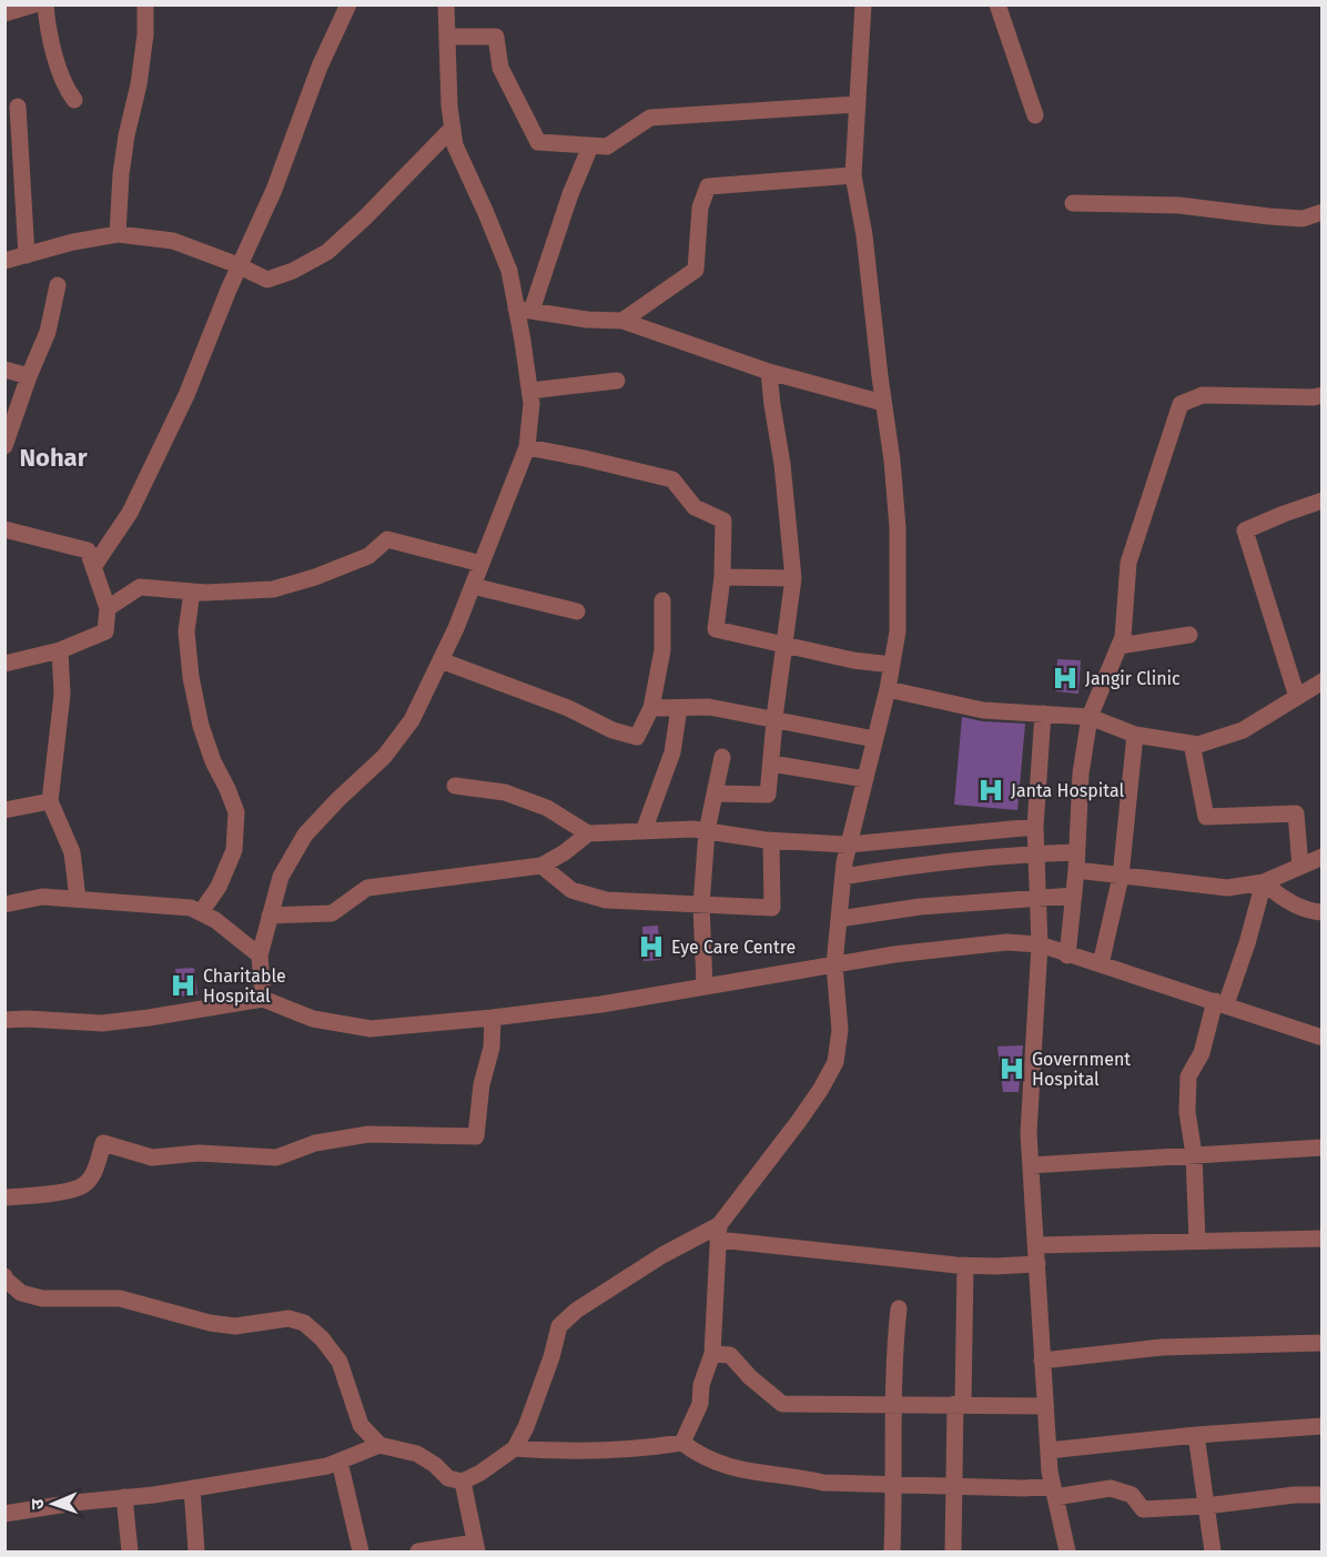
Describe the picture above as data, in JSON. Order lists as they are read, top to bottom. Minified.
{"districts":["Nohar"],"places":{"hospital":["Jangir Clinic","Janta Hospital","Eye Care Centre","Charitable Hospital","Government Hospital"]},"north":"left"}
